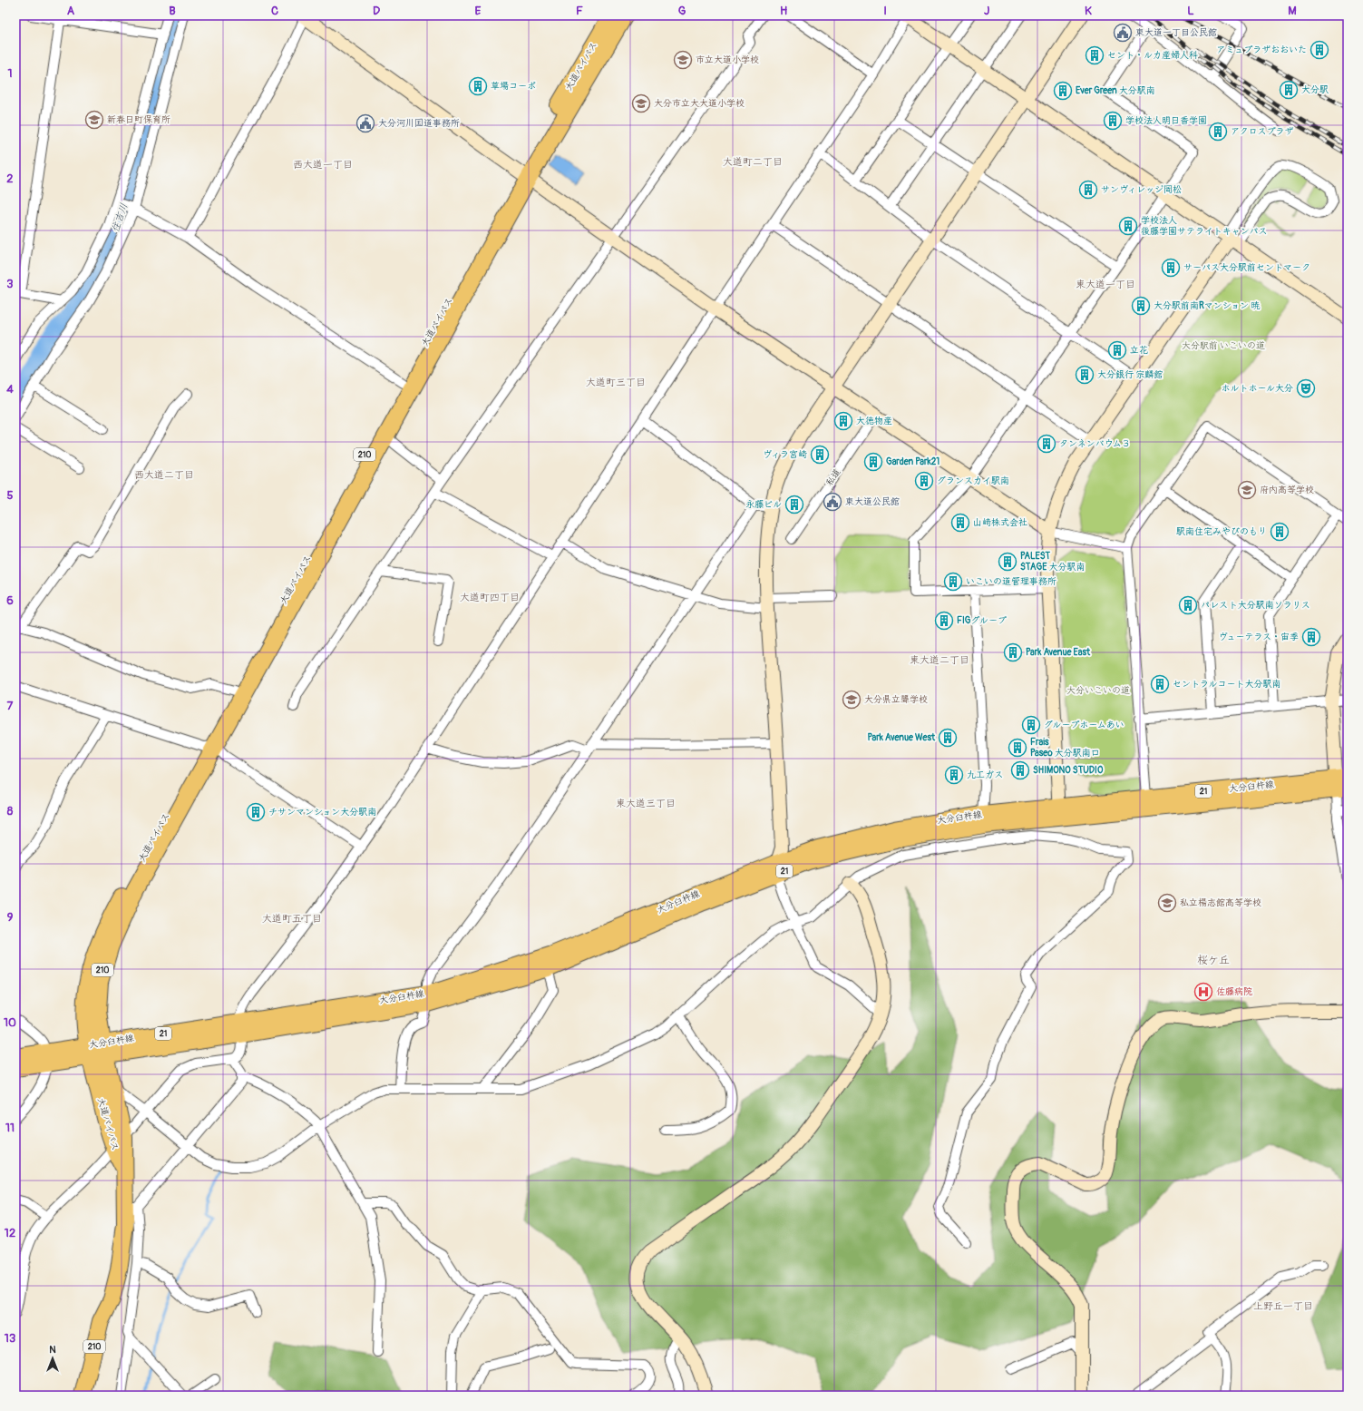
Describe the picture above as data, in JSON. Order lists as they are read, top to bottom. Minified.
{"streets":{"highway":["大道バイパス","210"],"main road":["大分臼杵線","21"],"street":["私道"]},"crossings":[["大道バイパス","大分臼杵線"]],"districts":["大道町二丁目","西大道一丁目","東大道一丁目","大道町三丁目","西大道二丁目","大道町四丁目","東大道二丁目","東大道三丁目","大道町五丁目","桜ケ丘","上野丘一丁目"],"water":["住吉川"],"parks":["大分駅前 いこいの道","大分いこいの道"],"places":{"public building":["東大道一丁目公民館","大分河川国道事務所","東大道公民館"],"building":["アミュプラザおおいた","セント・ルカ産婦人科","草場コーポ","大分駅","Ever Green 大分駅南","学校法人明日香学園","アクロスプラザ","サンヴィレッジ岡松","学校法人 後藤学園サテライトキャンパス","サーパス大分駅前セントマーク","大分駅前南Rマンション 暁","立花","大分銀行 宗麟館","大徳物産","タンネンバウム３","ヴィラ宮崎","Garden Park21","グランスカイ駅南","永藤ビル","山﨑株式会社","駅南住宅みやびのもり","PALEST STAGE 大分駅南","いこいの道管理事務所","パレスト大分駅南ソラリス","FIGグループ","ヴューテラス・宙季","Park Avenue East","セントラルコート大分駅南","グループホームあい","Park Avenue West","Frais Paseo 大分駅南口","SHIMONO STUDIO","九工ガス","チサンマンション大分駅南"],"school or university":["市立大道小学校","大分市立大大道小学校","新春日町保育所","府内高等学校","大分県立聾学校","私立楊志館高等学校"],"theatre":["ホルトホール大分"],"hospital":["佐藤病院"]},"north":"top","grid":{"columns":["A","B","C","D","E","F","G","H","I","J","K","L","M"],"rows":["1","2","3","4","5","6","7","8","9","10","11","12","13"]}}
